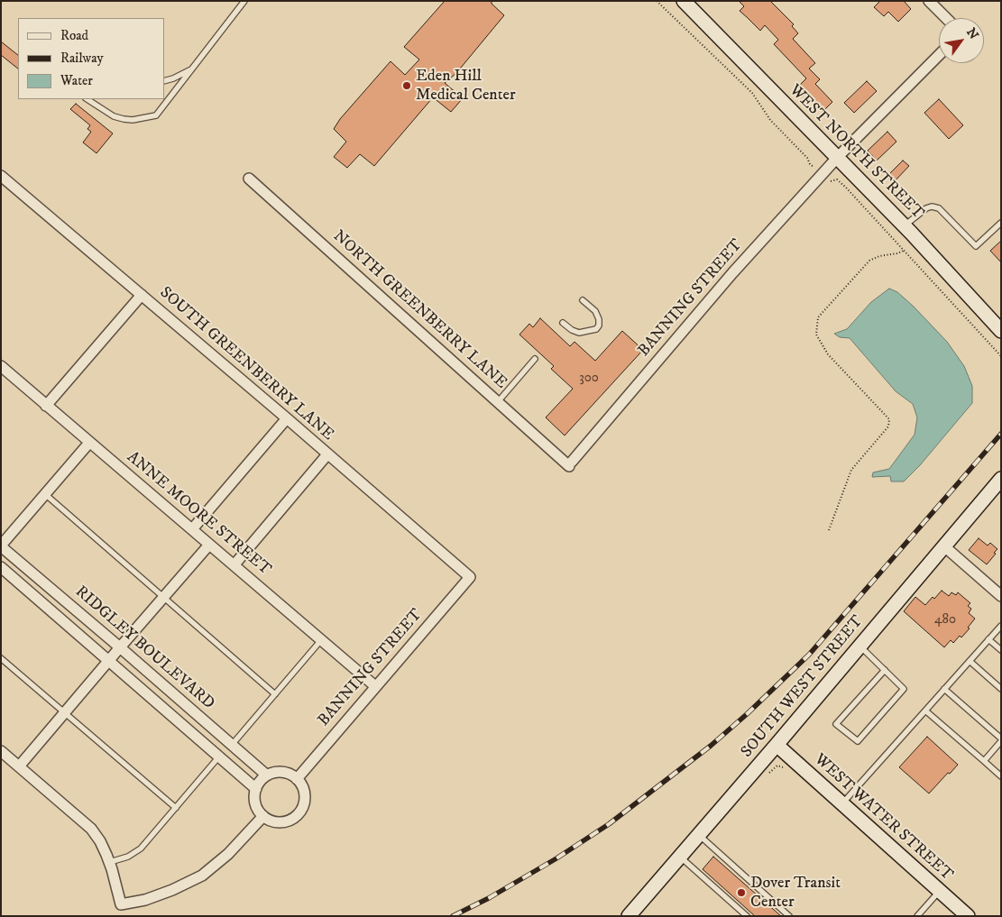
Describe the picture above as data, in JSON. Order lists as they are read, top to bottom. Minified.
{"streets":{"street":["WEST NORTH STREET","BANNING STREET","NORTH GREENBERRY LANE","SOUTH GREENBERRY LANE","ANNE MOORE STREET","RIDGLEY BOULEVARD","SOUTH WEST STREET","WEST WATER STREET"]},"crossings":[["WEST NORTH STREET","BANNING STREET"],["BANNING STREET","NORTH GREENBERRY LANE"],["BANNING STREET","SOUTH GREENBERRY LANE"],["BANNING STREET","ANNE MOORE STREET"],["BANNING STREET","RIDGLEY BOULEVARD"],["SOUTH WEST STREET","WEST WATER STREET"]],"places":["Eden Hill Medical Center","Dover Transit Center"],"house_numbers":["300","480"],"legend":["Road","Railway","Water"],"north":"top right"}
